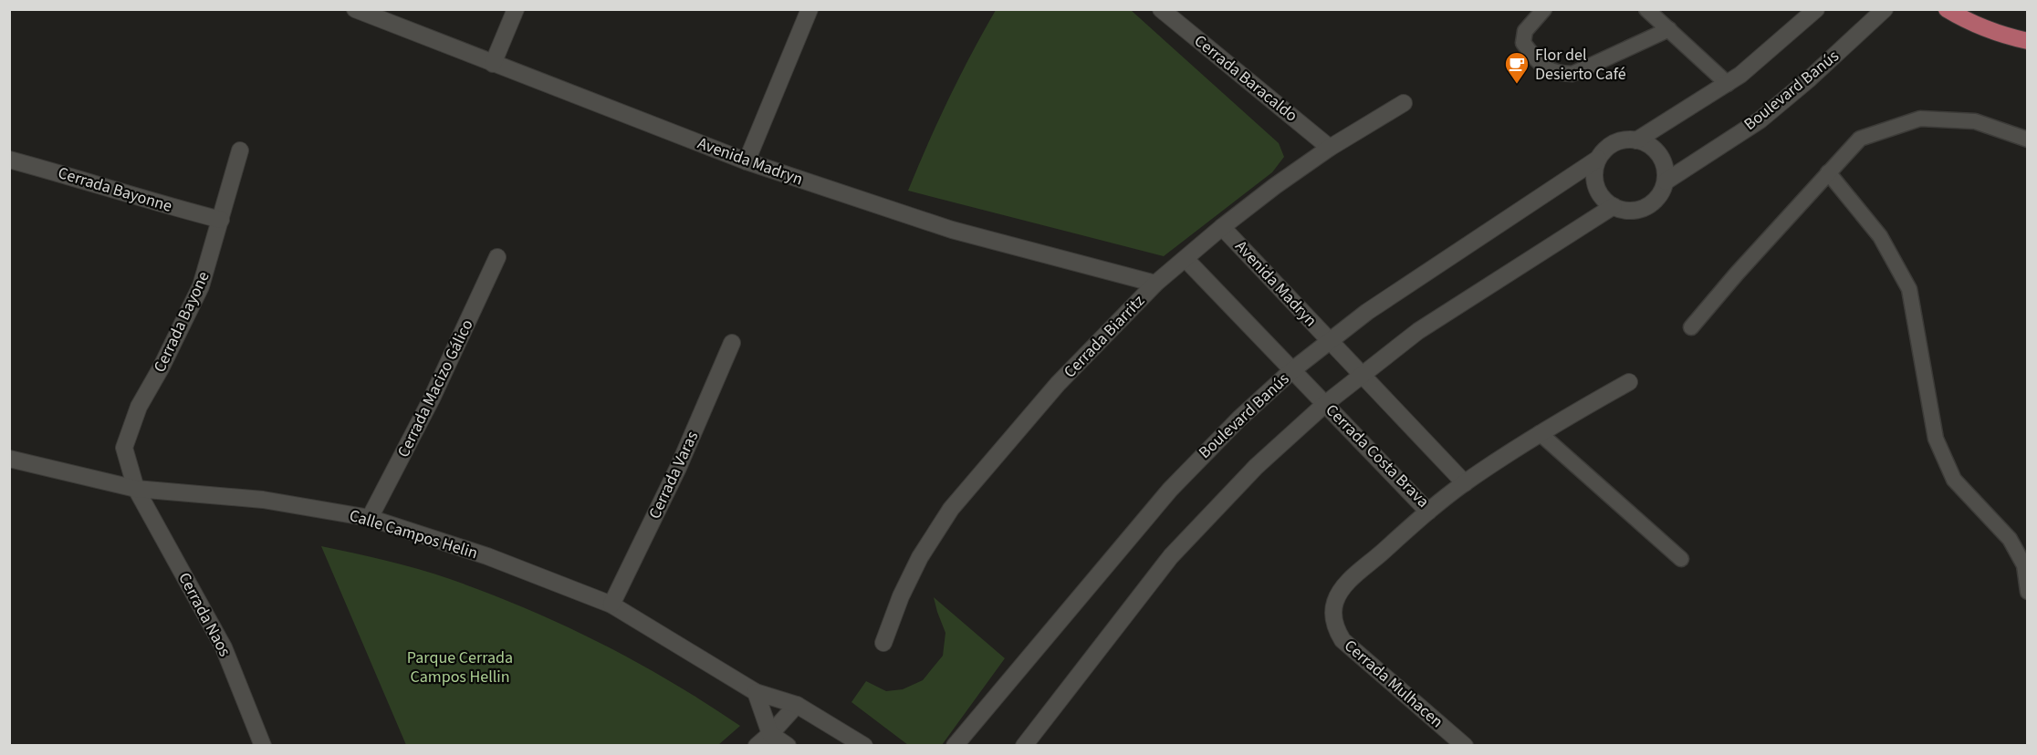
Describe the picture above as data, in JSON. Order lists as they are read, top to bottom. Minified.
{"streets":{"street":["Cerrada Baracaldo","Boulevard Banús","Avenida Madryn","Cerrada Bayonne","Cerrada Bayone","Cerrada Biarritz","Cerrada Macizo Gálico","Cerrada Costa Brava","Cerrada Varas","Calle Campos Helin","Cerrada Naos","Cerrada Mulhacen"]},"crossings":[["Cerrada Baracaldo","Cerrada Biarritz"],["Boulevard Banús","Avenida Madryn"],["Boulevard Banús","Cerrada Costa Brava"],["Avenida Madryn","Cerrada Biarritz"],["Cerrada Bayonne","Cerrada Bayone"],["Cerrada Bayone","Calle Campos Helin"],["Cerrada Bayone","Cerrada Naos"],["Cerrada Macizo Gálico","Calle Campos Helin"],["Cerrada Costa Brava","Cerrada Mulhacen"],["Cerrada Varas","Calle Campos Helin"],["Calle Campos Helin","Cerrada Naos"]],"parks":["Parque Cerrada Campos Hellin"],"places":{"cafe":["Flor del Desierto Café"]}}
